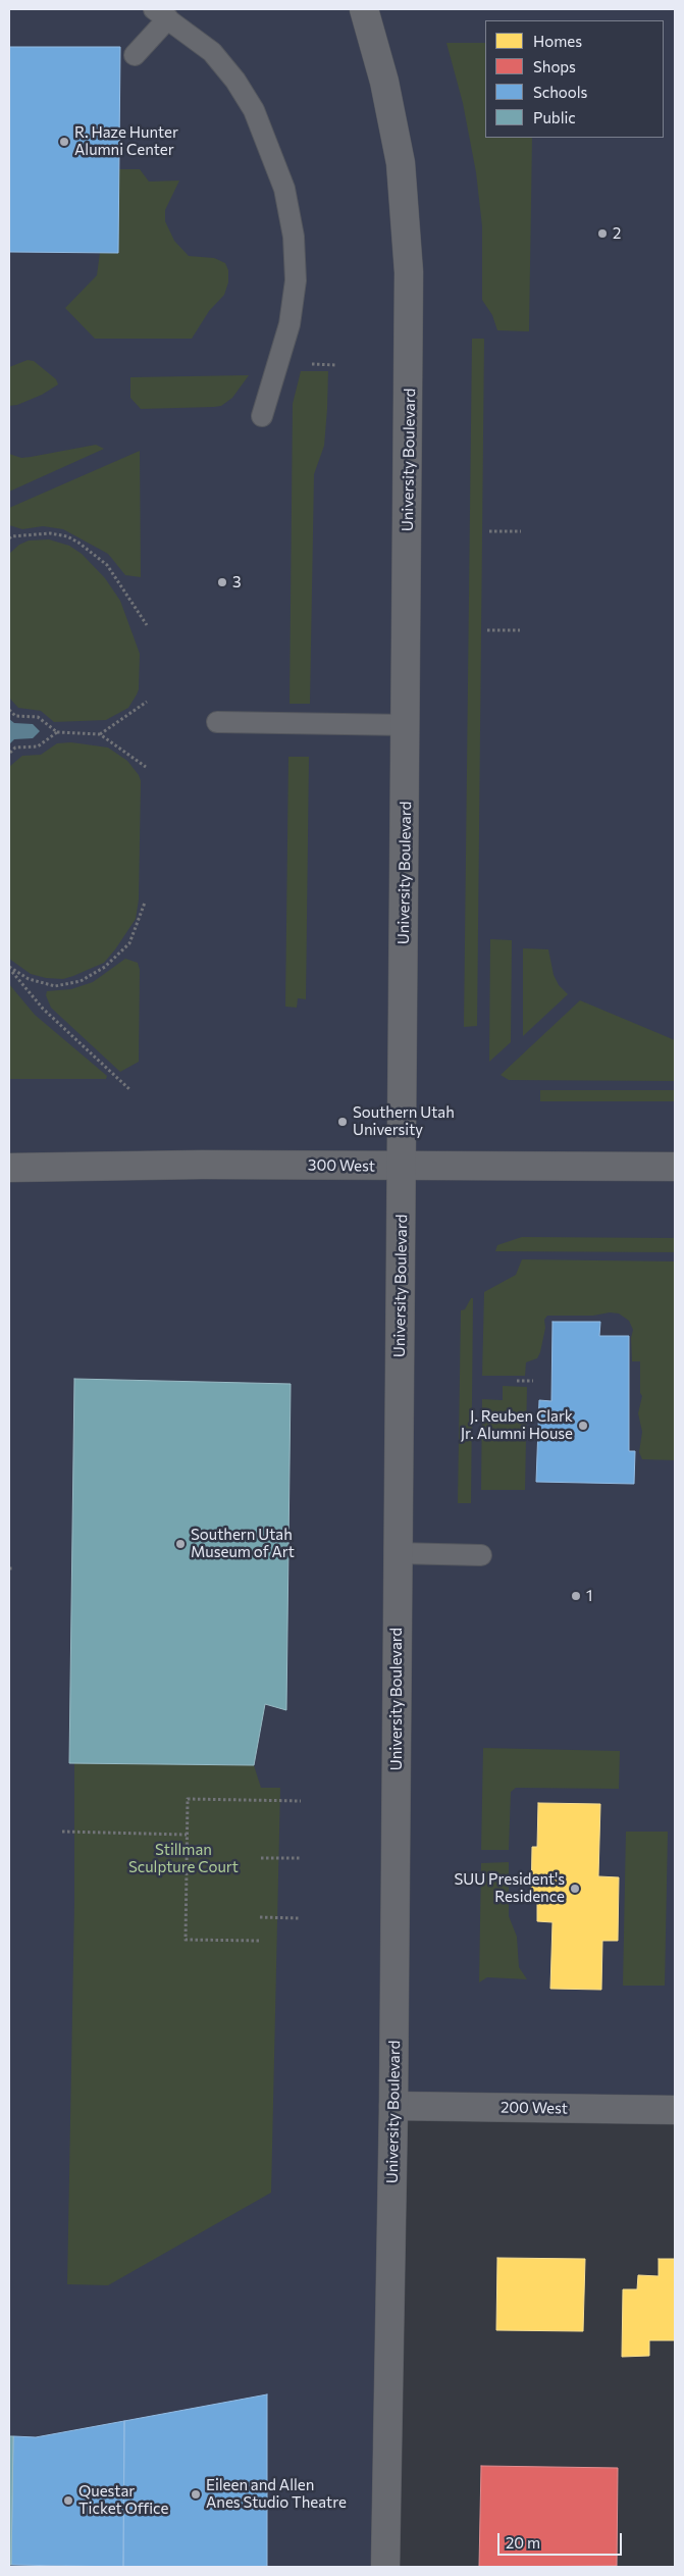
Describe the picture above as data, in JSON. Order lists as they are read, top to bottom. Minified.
{"streets":{"main road":["University Boulevard","300 West","200 West"]},"crossings":[["University Boulevard","300 West"],["University Boulevard","200 West"]],"parks":["Stillman Sculpture Court"],"places":["R. Haze Hunter Alumni Center","2","3","Southern Utah University","J. Reuben Clark Jr. Alumni House","Southern Utah Museum of Art","1","SUU President's Residence","Eileen and Allen Anes Studio Theatre","Questar Ticket Office"],"legend":["Homes","Shops","Schools","Public"],"scale_bar":"20 m"}
